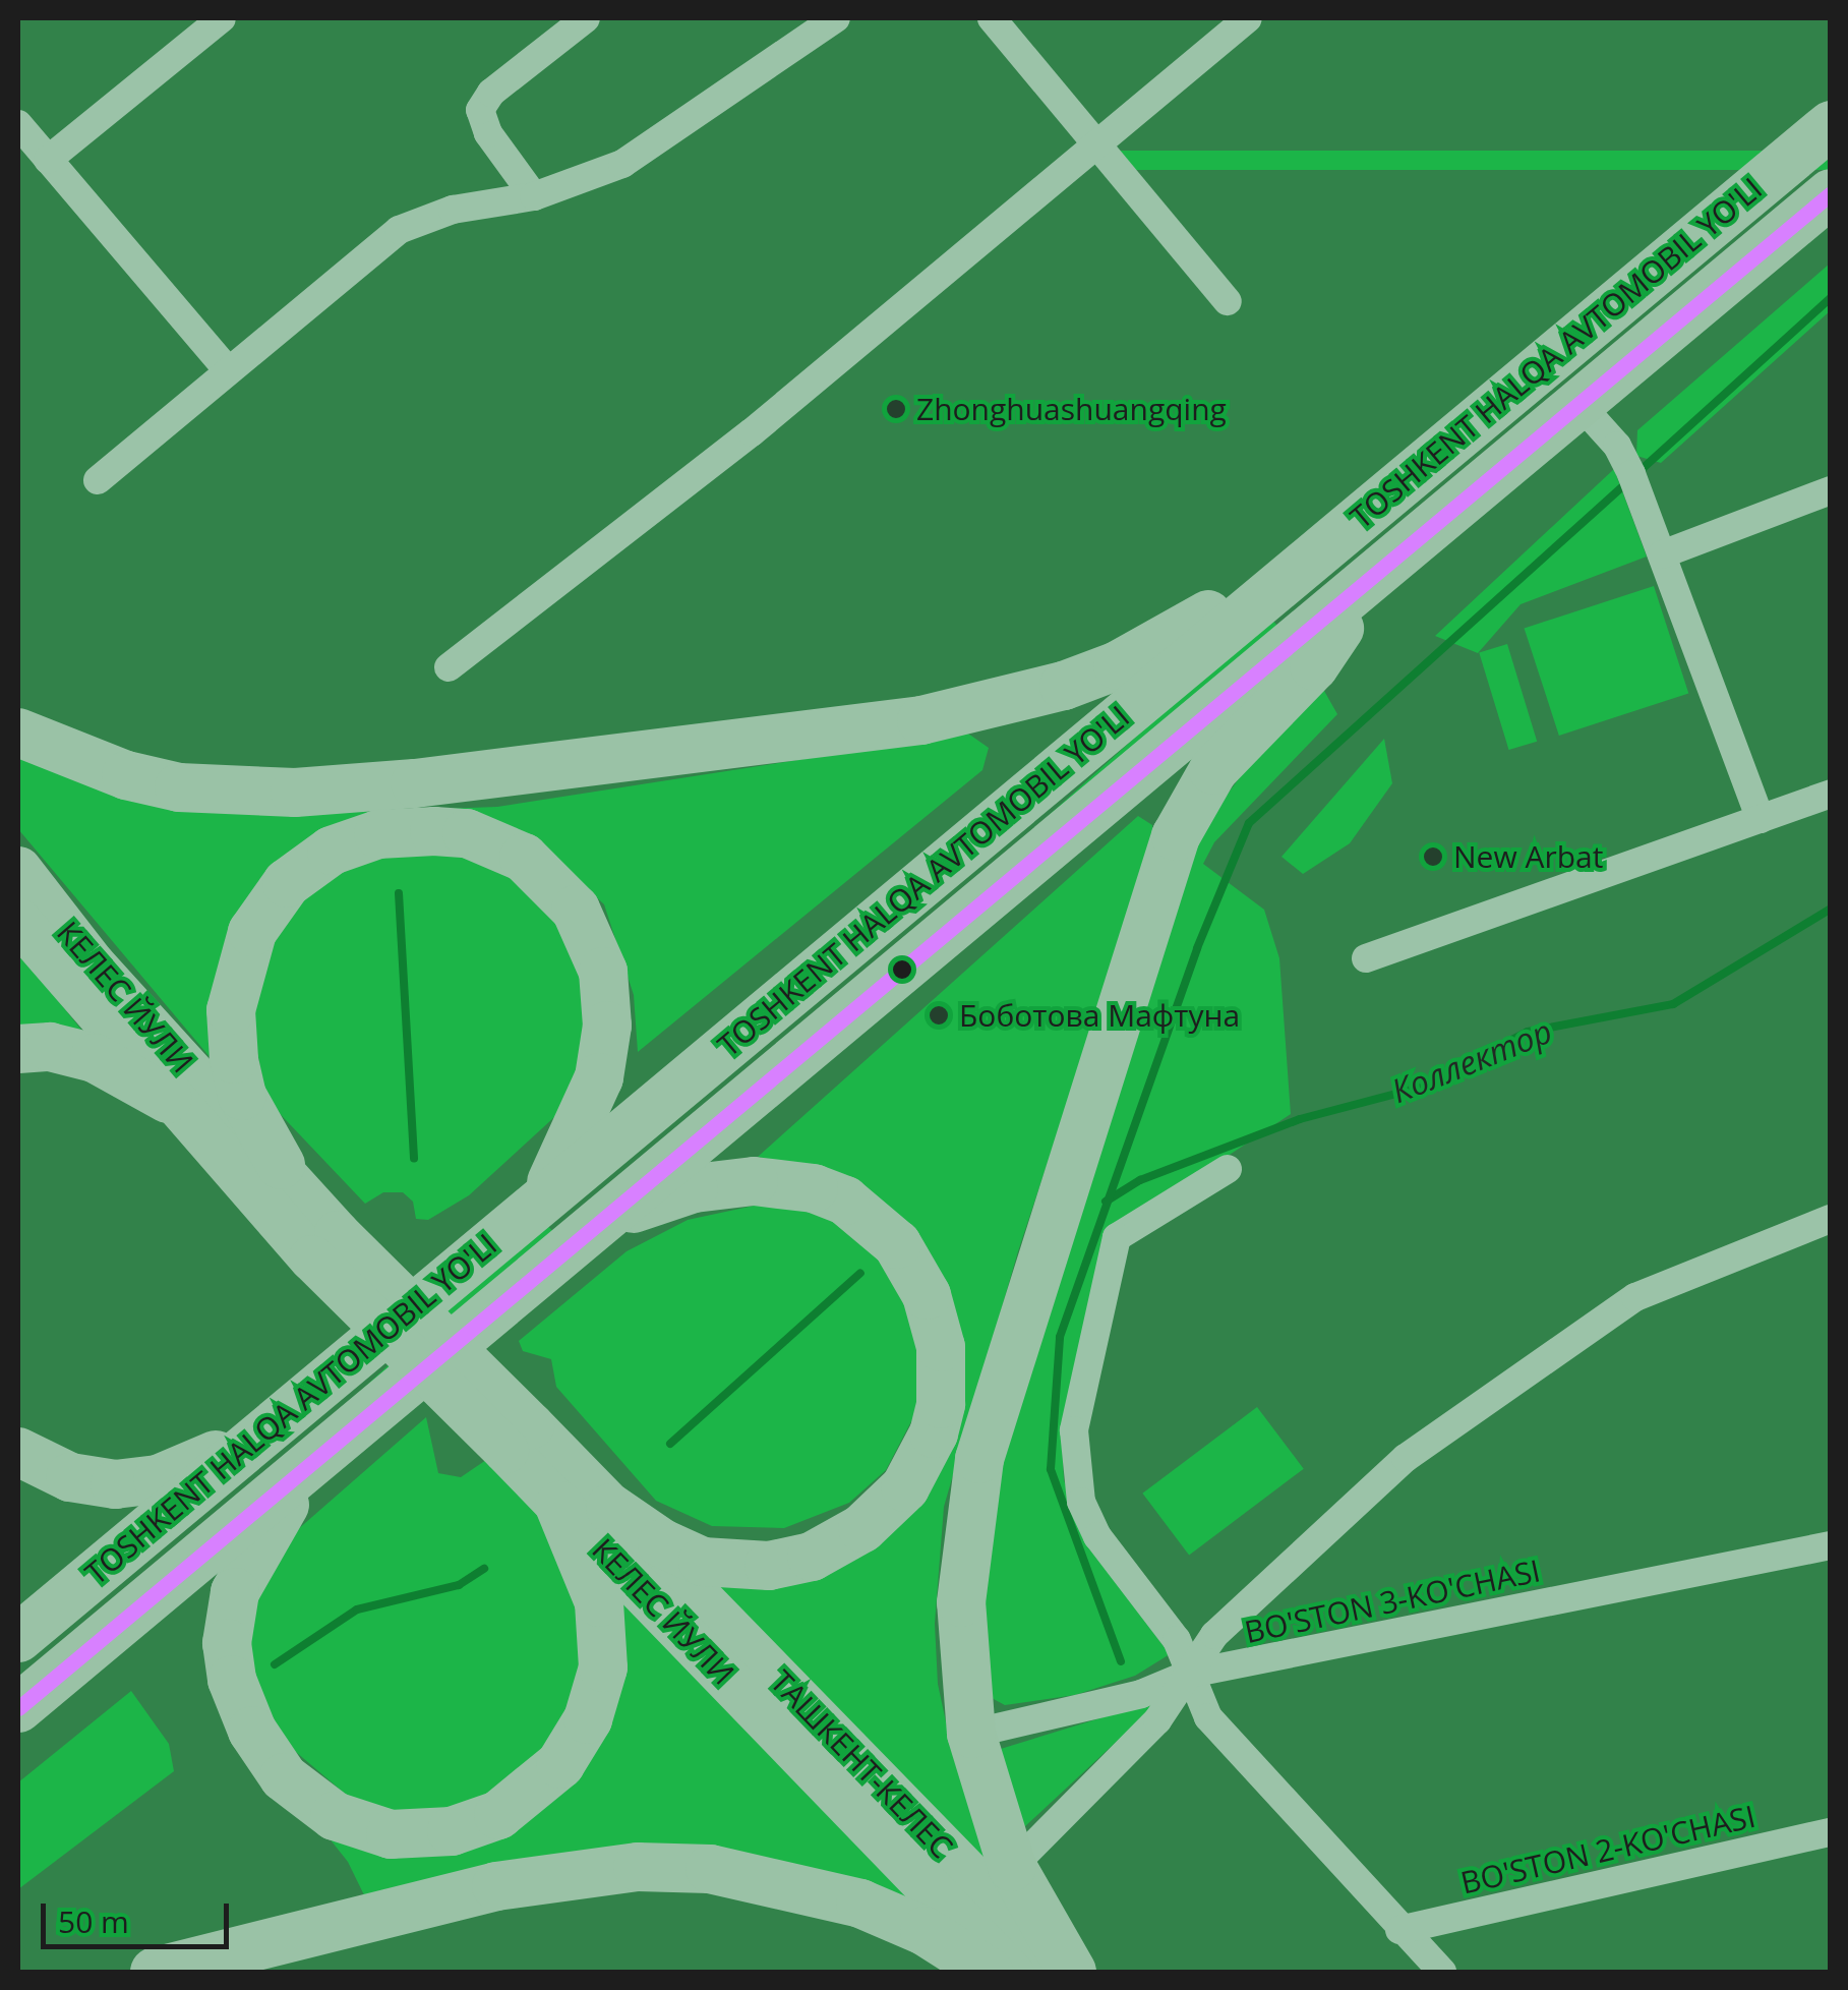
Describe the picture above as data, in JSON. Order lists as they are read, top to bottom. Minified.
{"streets":{"highway":["TOSHKENT HALQA AVTOMOBIL YO'LI"],"main road":["КЕЛЕС ЙУЛИ","ТАШКЕНТ-КЕЛЕС"],"street":["BO'STON 3-KO'CHASI","BO'STON 2-KO'CHASI"]},"crossings":[["КЕЛЕС ЙУЛИ","ТАШКЕНТ-КЕЛЕС"]],"water":["Коллектор"],"places":["Zhonghuashuangqing","New Arbat","Боботова Мафтуна"],"scale_bar":"50 m"}
